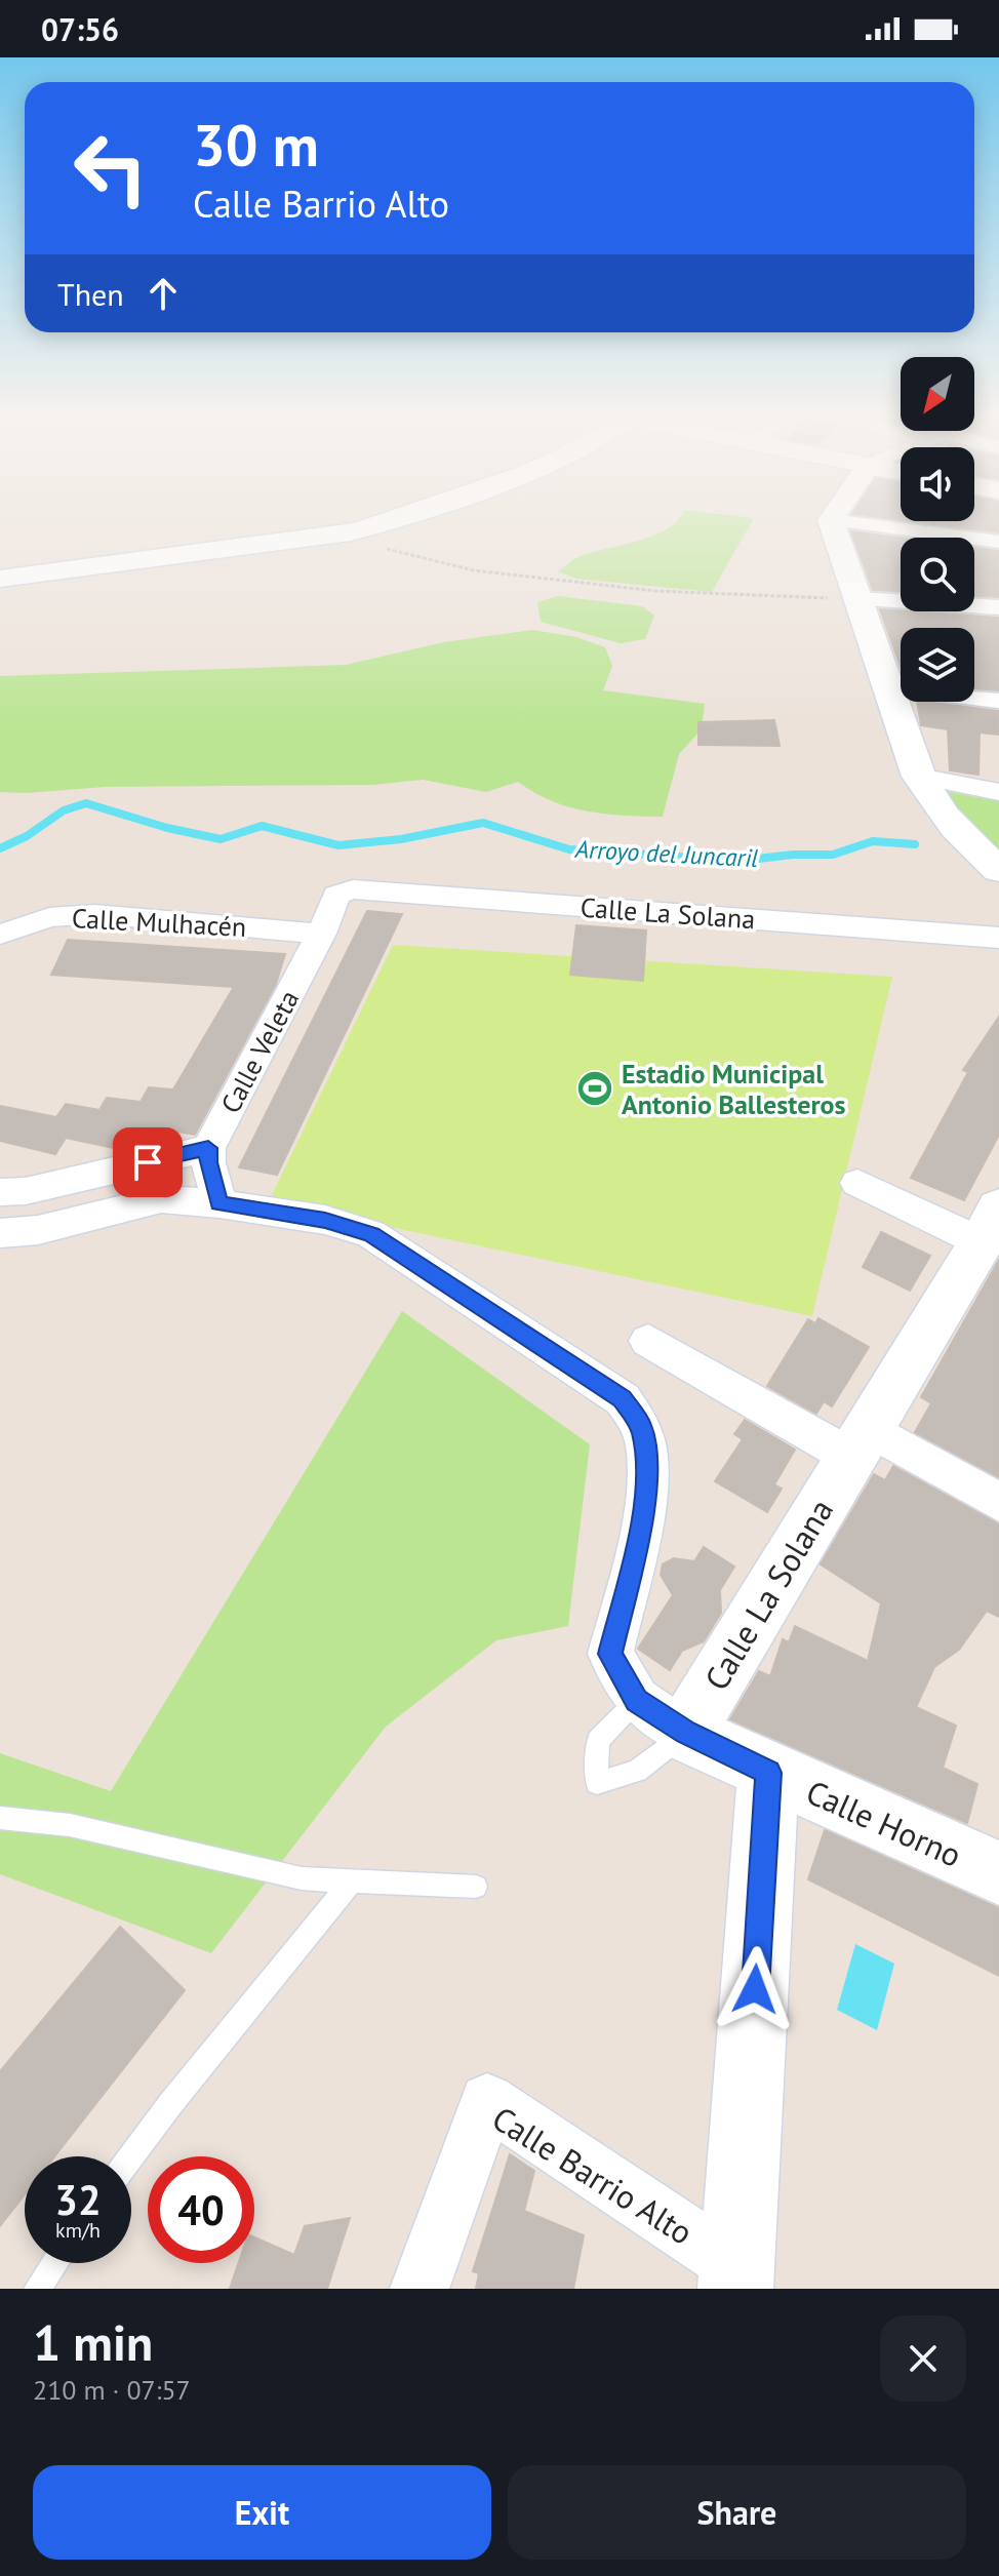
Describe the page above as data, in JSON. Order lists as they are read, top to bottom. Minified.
{"streets":{"street":["Calle La Solana","Calle Mulhacén","Calle Veleta","Calle Horno","Calle Barrio Alto"]},"crossings":[["Calle La Solana","Calle Veleta"],["Calle Mulhacén","Calle Veleta"],["Calle Horno","Calle Barrio Alto"]],"water":["Arroyo del Juncaril"],"places":{"sports":["Estadio Municipal Antonio Ballesteros"]},"north":"bottom left","page":{"status":"07:56","turn":["30 m","Calle Barrio Alto"],"then":"Then","speed":"32 km/h","limit":"40","heading":["1 min","210 m · 07:57"],"buttons":["Exit","Share"]}}
